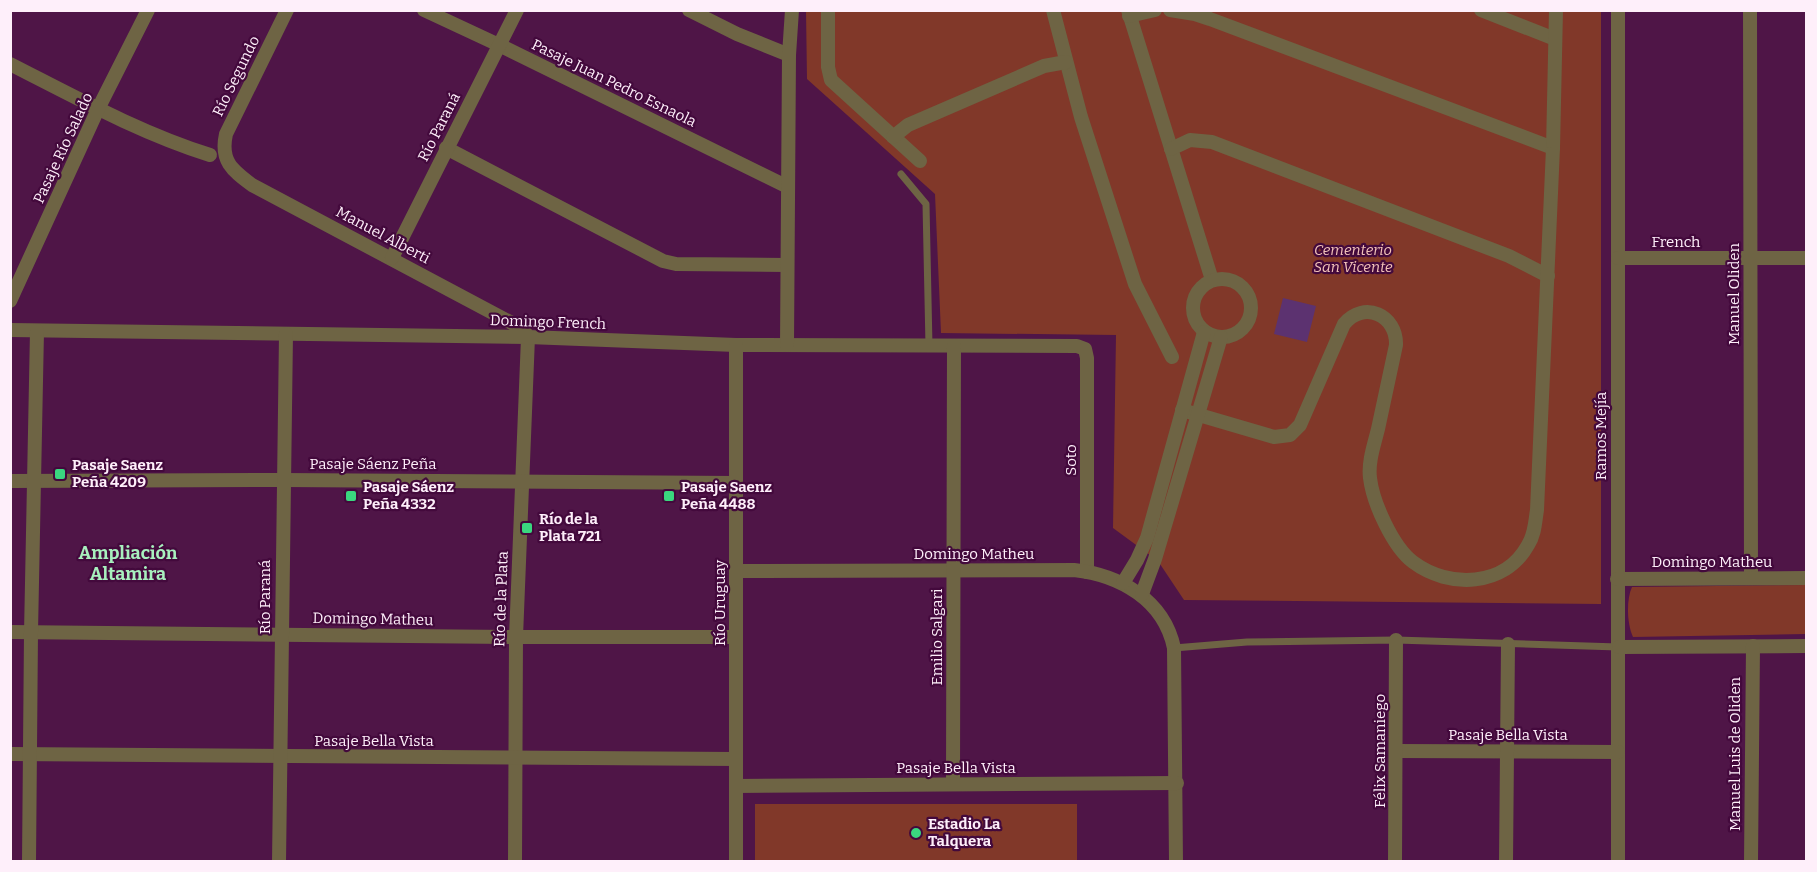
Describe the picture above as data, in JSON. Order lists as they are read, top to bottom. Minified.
{"streets":{"street":["Río Segundo","Pasaje Juan Pedro Esnaola","Río Paraná","Pasaje Río Salado","Manuel Alberti","French","Manuel Oliden","Domingo French","Ramos Mejía","Soto","Pasaje Sáenz Peña","Domingo Matheu","Río de la Plata","Río Uruguay","Emilio Salgari","Pasaje Bella Vista","Félix Samaniego","Manuel Luis de Oliden"]},"crossings":[["Río Segundo","Manuel Alberti"],["Pasaje Juan Pedro Esnaola","Río Paraná"],["Río Paraná","Manuel Alberti"],["Río Paraná","Domingo French"],["Río Paraná","Pasaje Sáenz Peña"],["Río Paraná","Domingo Matheu"],["Río Paraná","Pasaje Bella Vista"],["Manuel Alberti","Domingo French"],["Manuel Alberti","Río de la Plata"],["French","Manuel Oliden"],["French","Ramos Mejía"],["Manuel Oliden","Domingo Matheu"],["Domingo French","Soto"],["Domingo French","Río de la Plata"],["Domingo French","Río Uruguay"],["Domingo French","Emilio Salgari"],["Ramos Mejía","Domingo Matheu"],["Ramos Mejía","Pasaje Bella Vista"],["Soto","Domingo Matheu"],["Pasaje Sáenz Peña","Río de la Plata"],["Pasaje Sáenz Peña","Río Uruguay"],["Domingo Matheu","Río de la Plata"],["Domingo Matheu","Río Uruguay"],["Domingo Matheu","Emilio Salgari"],["Río de la Plata","Pasaje Bella Vista"],["Río Uruguay","Pasaje Bella Vista"],["Emilio Salgari","Pasaje Bella Vista"],["Pasaje Bella Vista","Félix Samaniego"]],"districts":["Ampliación Altamira"],"parks":["Cementerio San Vicente"],"places":{"transit":["Pasaje Saenz Peña 4209","Pasaje Sáenz Peña 4332","Pasaje Saenz Peña 4488","Río de la Plata 721"],"other":["Estadio La Talquera"]}}
